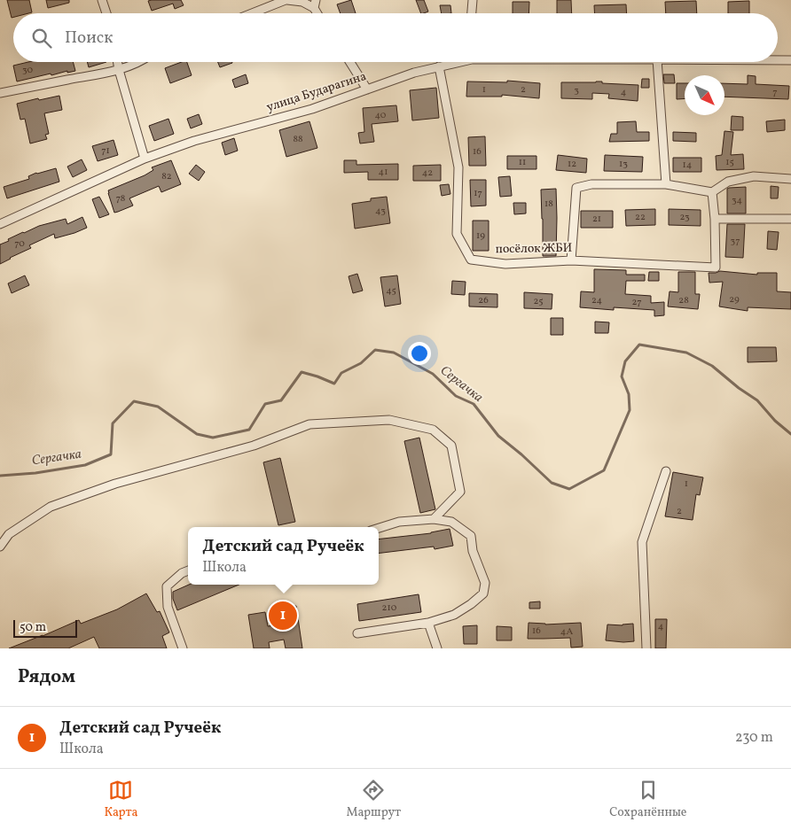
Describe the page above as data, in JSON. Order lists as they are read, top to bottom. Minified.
{"streets":{"street":["улица Бударагина","посёлок ЖБИ"]},"crossings":[["улица Бударагина","посёлок ЖБИ"]],"water":["Сергачка"],"house_numbers":["30","1","2","3","4","7","40","88","71","16","11","15","12","13","14","41","42","82","17","78","34","18","43","22","23","21","19","37","70","45","29","26","24","28","25","27","1","2","210","4","16","4А"],"scale_bar":"50 m","north":"bottom right","page":{"search":"Поиск","popup":["Детский сад Ручеёк","Школа"],"pins":"1","scale":"50 m","heading":"Рядом","list":[{"mark":"1","name":"Детский сад Ручеёк","note":"Школа","value":"230 m"}],"nav":["Карта","Маршрут","Сохранённые"]}}
